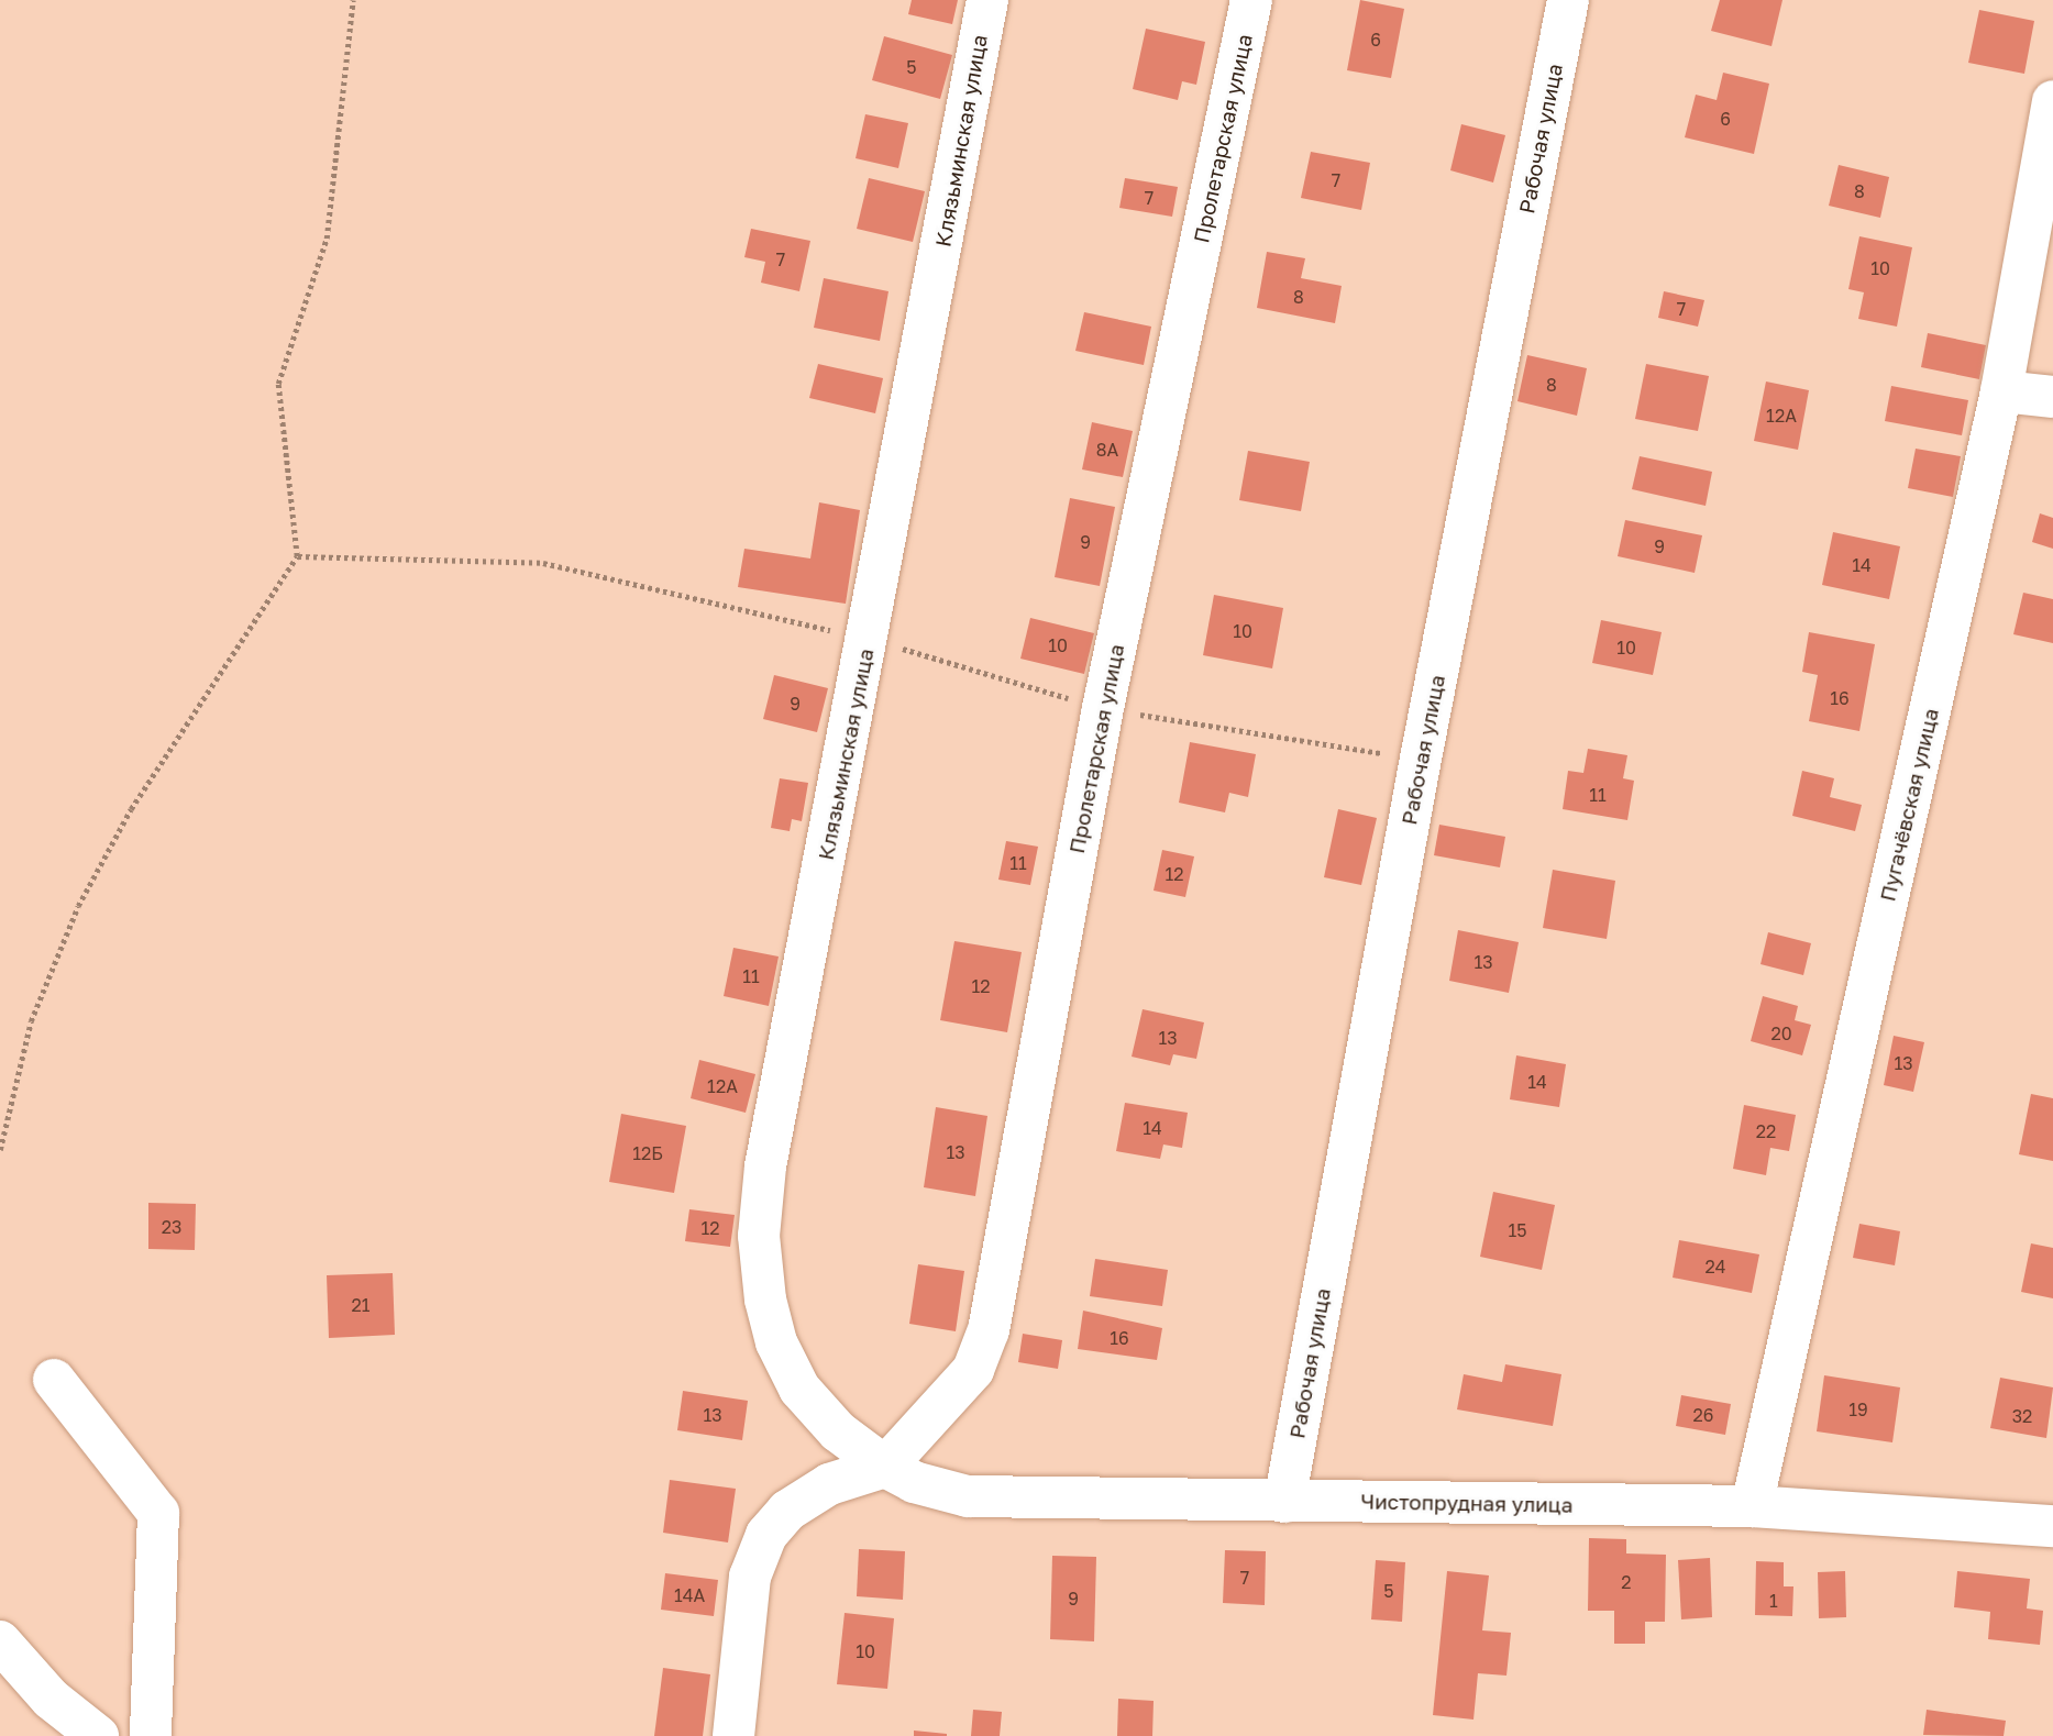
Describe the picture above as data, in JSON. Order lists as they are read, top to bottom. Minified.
{"streets":{"street":["Пролетарская улица","Рабочая улица","Клязьминская улица","Пугачёвская улица","Чистопрудная улица"]},"crossings":[["Пролетарская улица","Клязьминская улица"],["Пролетарская улица","Чистопрудная улица"],["Рабочая улица","Чистопрудная улица"],["Клязьминская улица","Чистопрудная улица"],["Пугачёвская улица","Чистопрудная улица"]],"house_numbers":["6","5","6","7","8","7","7","10","8","7","8","12А","8А","9","9","14","10","10","10","16","9","11","11","12","13","11","12","20","13","13","14","12А","14","22","13","12Б","23","12","15","24","21","16","19","13","26","32","7","2","5","14А","9","1","10"]}
